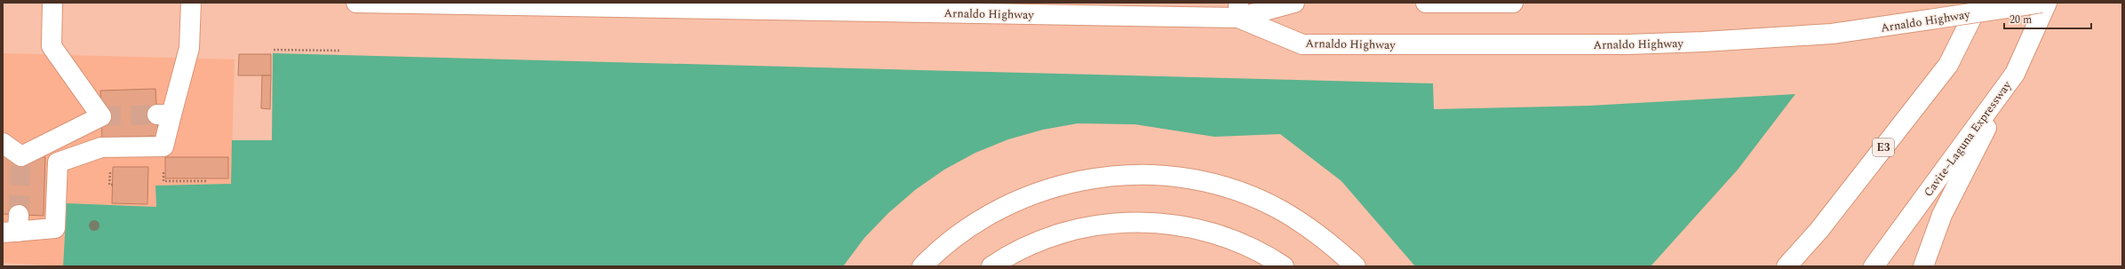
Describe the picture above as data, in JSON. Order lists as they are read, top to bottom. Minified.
{"streets":{"main road":["Arnaldo Highway","Cavite–Laguna Expressway","E3"]},"scale_bar":"20 m"}
